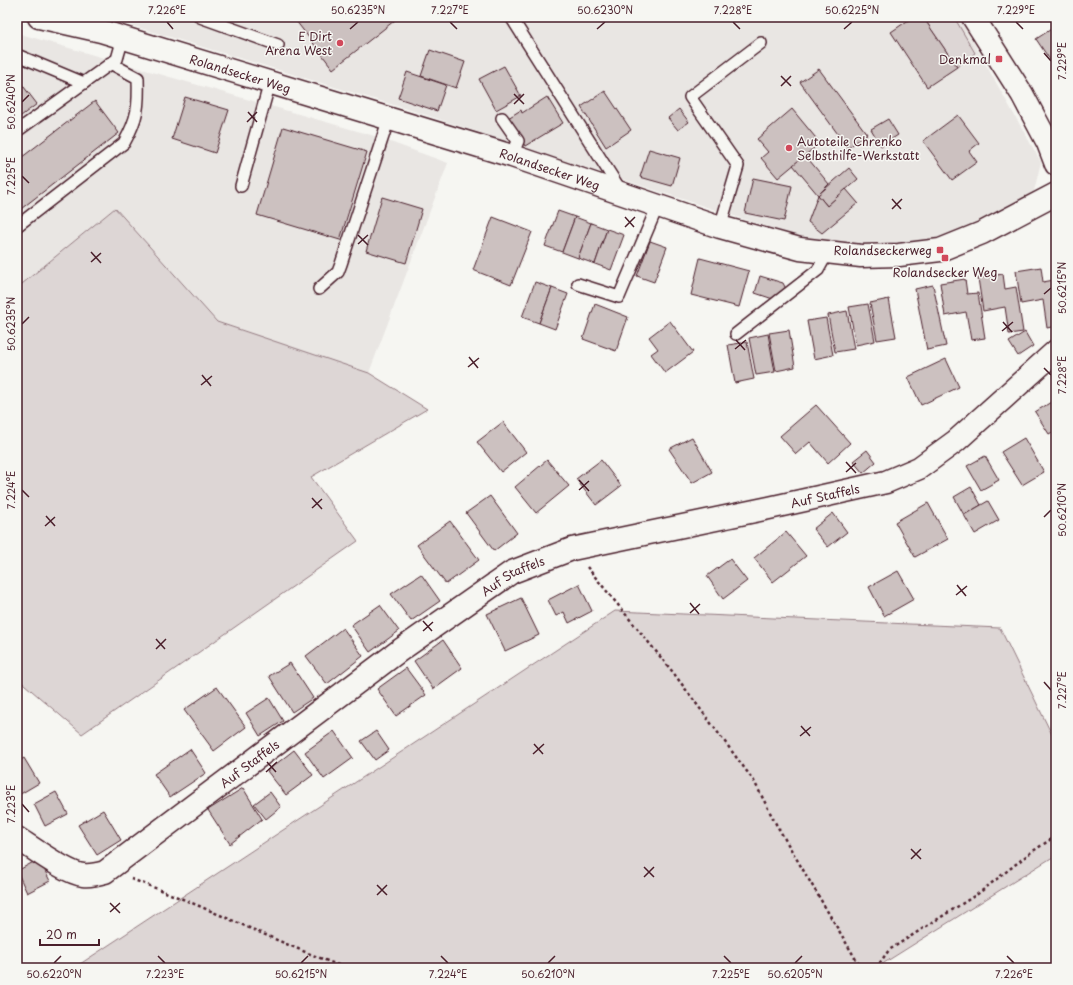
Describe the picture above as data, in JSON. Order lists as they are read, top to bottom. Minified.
{"streets":{"street":["Rolandsecker Weg","Auf Staffels"]},"places":{"other":["E Dirt Arena West","Autoteile Chrenko Selbsthilfe-Werkstatt"],"transit":["Denkmal","Rolandseckerweg","Rolandsecker Weg"]},"scale_bar":"20 m","coordinates":["7.226°E","50.6235°N","7.227°E","50.6230°N","7.228°E","50.6225°N","7.229°E","50.6240°N","7.225°E","50.6215°N","7.224°E","50.6210°N","7.223°E","50.6220°N","50.6205°N"]}
